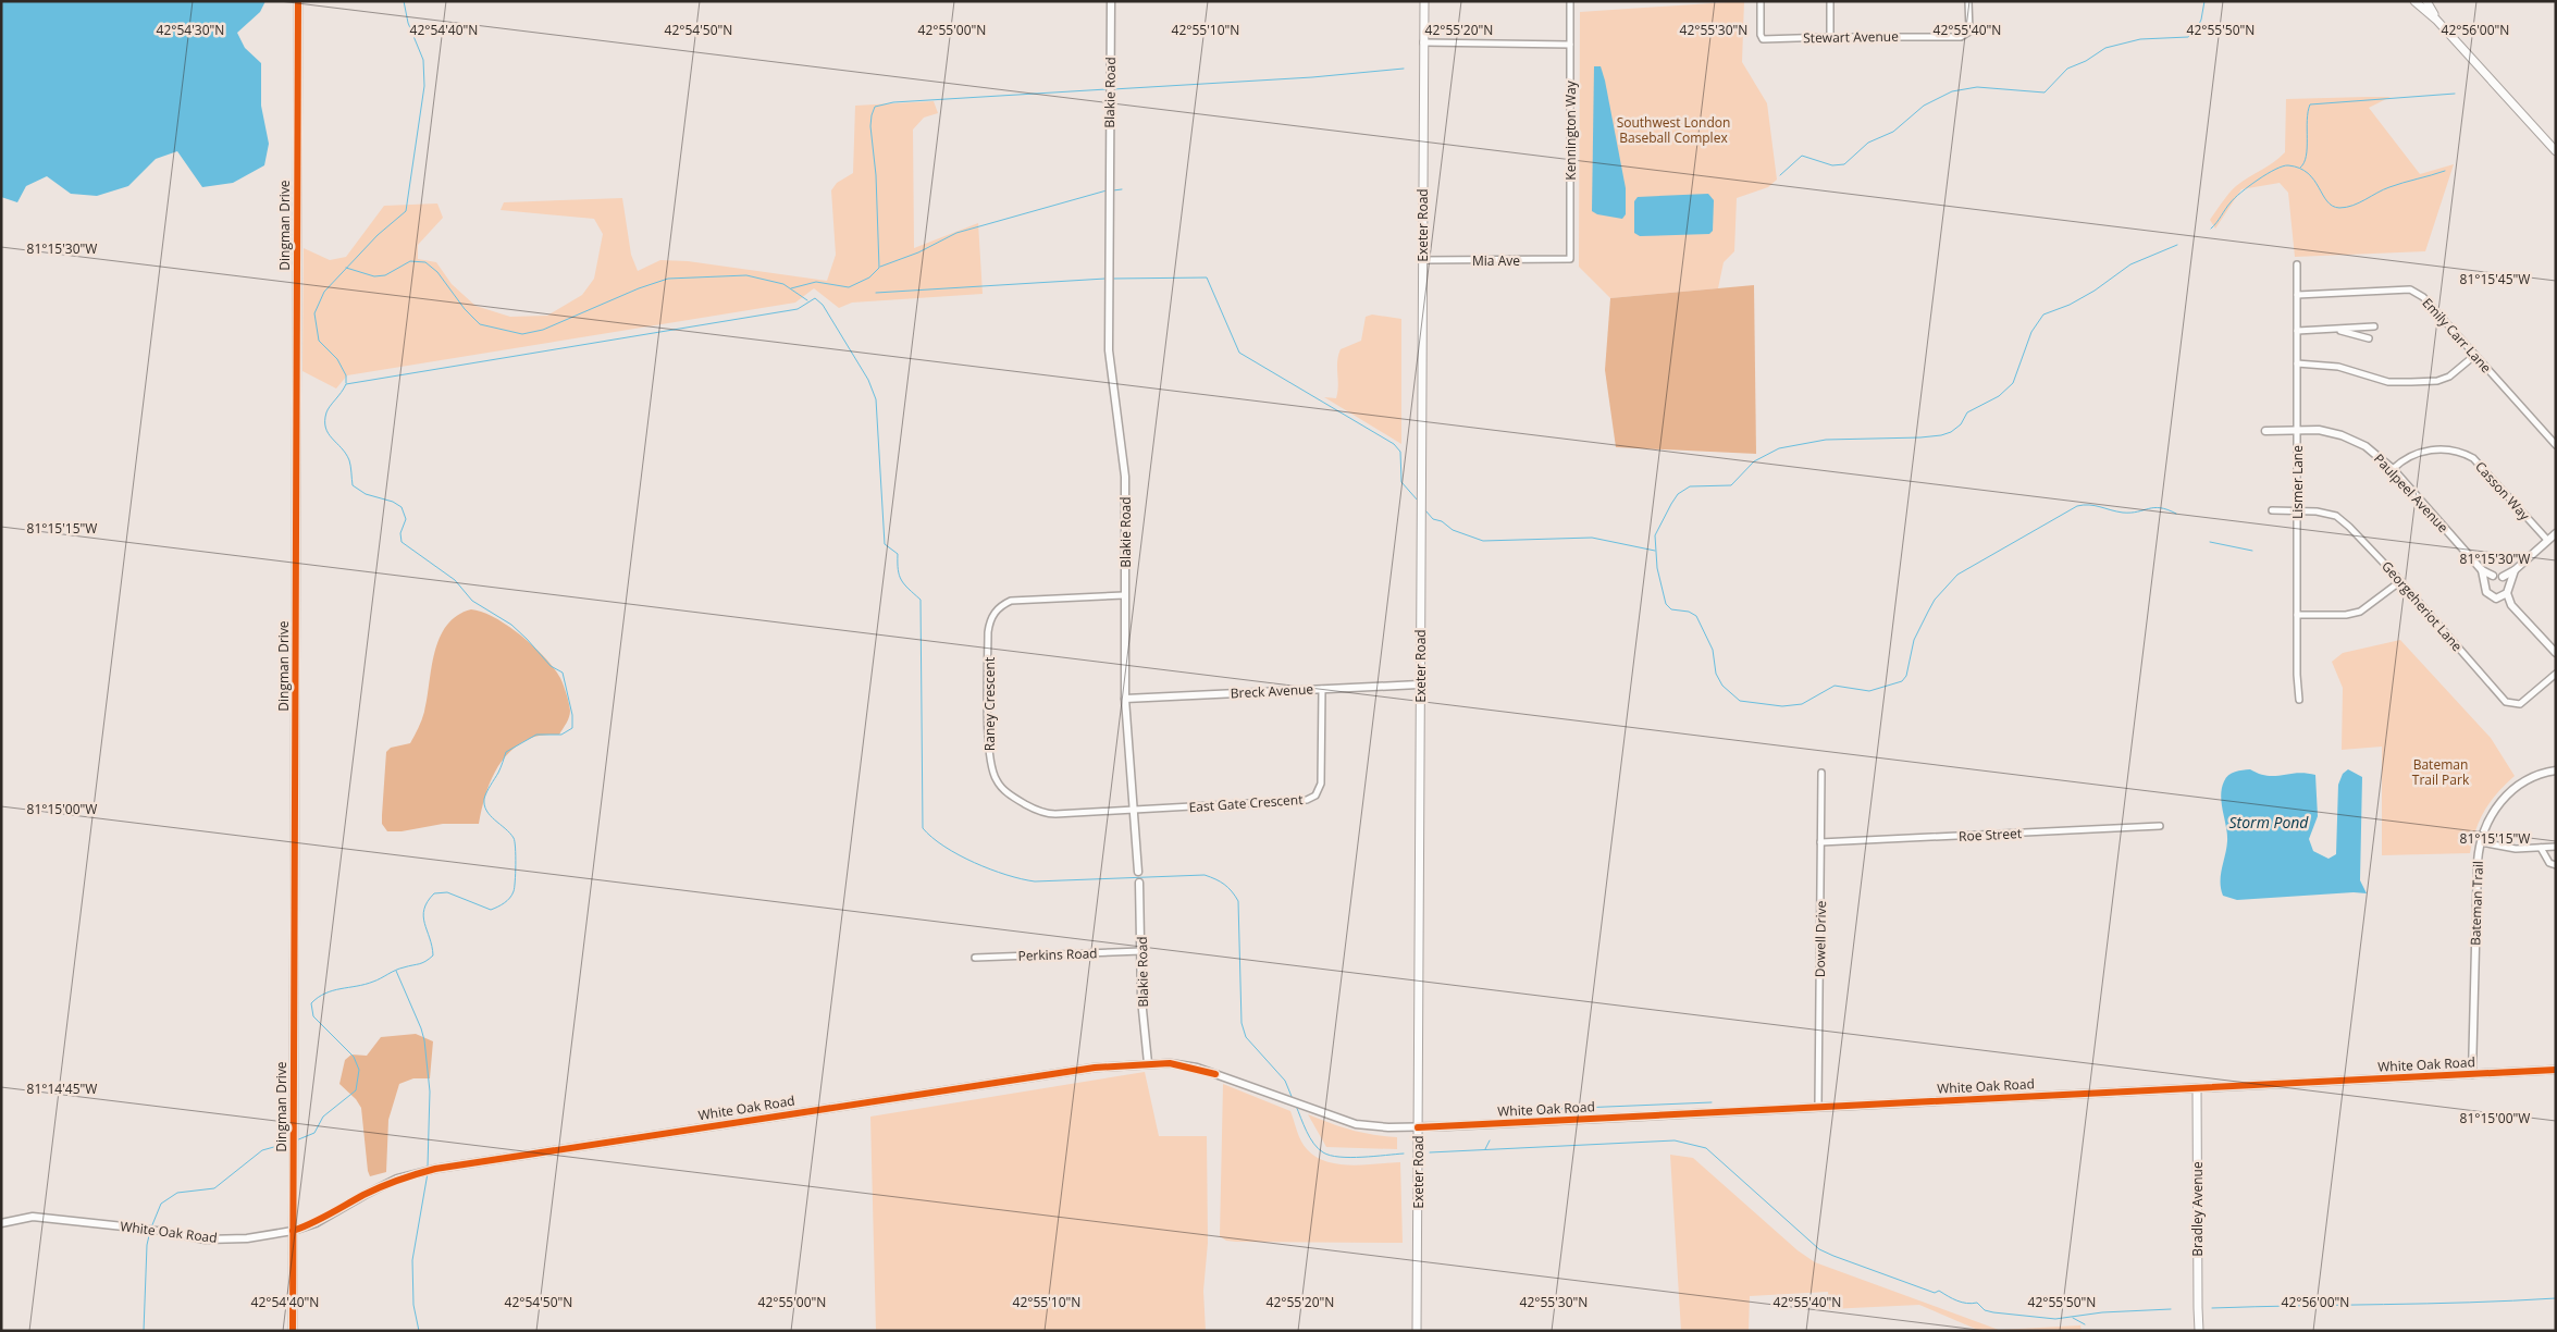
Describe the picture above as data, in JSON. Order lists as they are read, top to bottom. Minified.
{"streets":{"main road":["Exeter Road","Bradley Avenue"],"street":["Stewart Avenue","Blakie Road","Kennington Way","Dingman Drive","Mia Ave","Emily Carr Lane","Lismer Lane","Casson Way","Paulpeel Avenue","Georgeheriot Lane","Breck Avenue","Raney Crescent","East Gate Crescent","Roe Street","Bateman Trail","Dowell Drive","Perkins Road","White Oak Road"]},"crossings":[["Blakie Road","Breck Avenue"],["Blakie Road","Raney Crescent"],["Blakie Road","East Gate Crescent"],["Blakie Road","Perkins Road"],["Blakie Road","White Oak Road"],["Kennington Way","Mia Ave"],["Dingman Drive","White Oak Road"],["Exeter Road","Mia Ave"],["Exeter Road","Breck Avenue"],["Exeter Road","White Oak Road"],["Emily Carr Lane","Lismer Lane"],["Lismer Lane","Paulpeel Avenue"],["Lismer Lane","Georgeheriot Lane"],["Casson Way","Paulpeel Avenue"],["Breck Avenue","East Gate Crescent"],["Raney Crescent","East Gate Crescent"],["Roe Street","Dowell Drive"],["Bateman Trail","White Oak Road"],["Dowell Drive","White Oak Road"],["White Oak Road","Bradley Avenue"]],"water":["Storm Pond"],"parks":["Southwest London Baseball Complex","Bateman Trail Park"],"coordinates":["42°54'30\"N","42°54'40\"N","42°54'50\"N","42°55'00\"N","42°55'10\"N","42°55'20\"N","42°55'30\"N","42°55'40\"N","42°55'50\"N","42°56'00\"N","81°15'30\"W","81°15'45\"W","81°15'15\"W","81°15'00\"W","81°14'45\"W"]}
